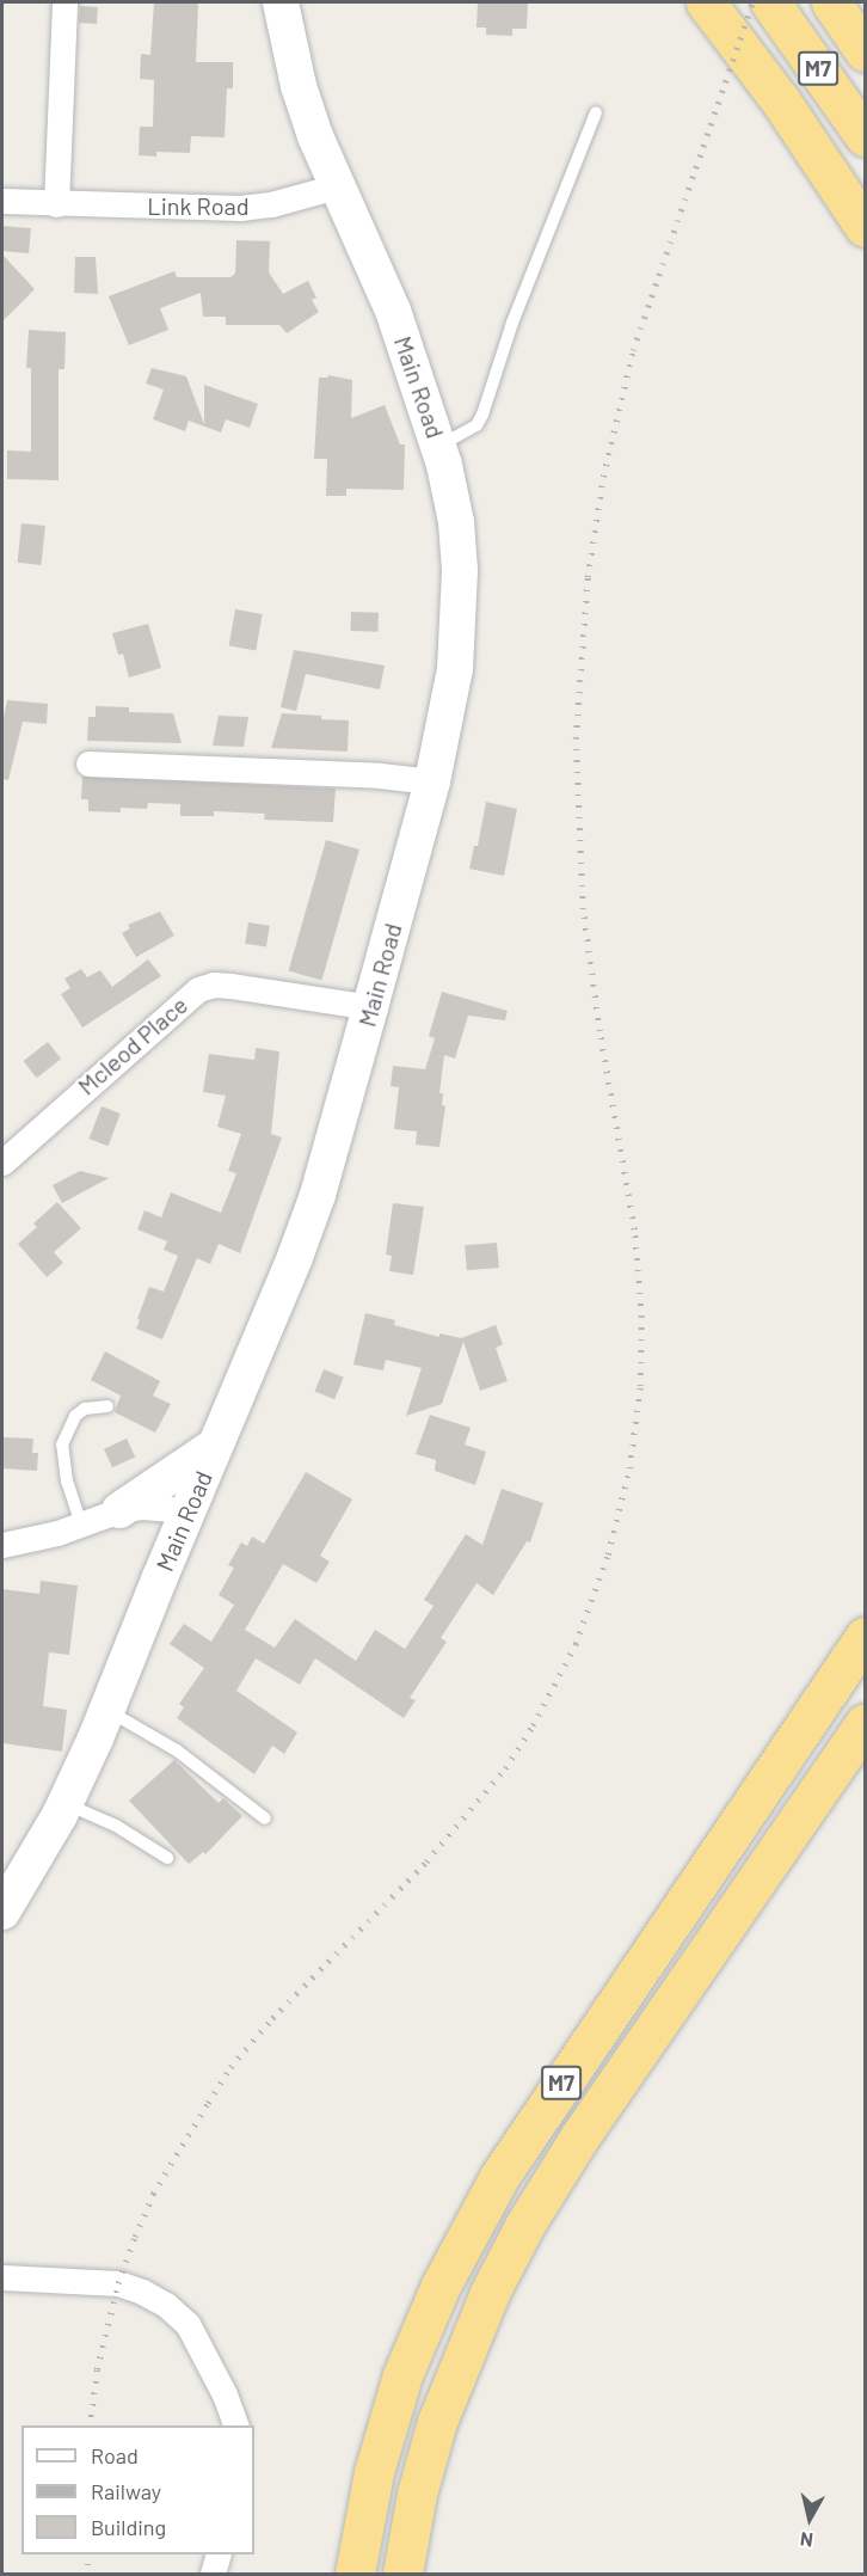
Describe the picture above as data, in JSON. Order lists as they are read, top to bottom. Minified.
{"streets":{"highway":["M7"],"main road":["Main Road"],"street":["Link Road","Mcleod Place"]},"crossings":[["Link Road","Main Road"],["Main Road","Mcleod Place"]],"legend":["Road","Railway","Building"],"north":"bottom"}
